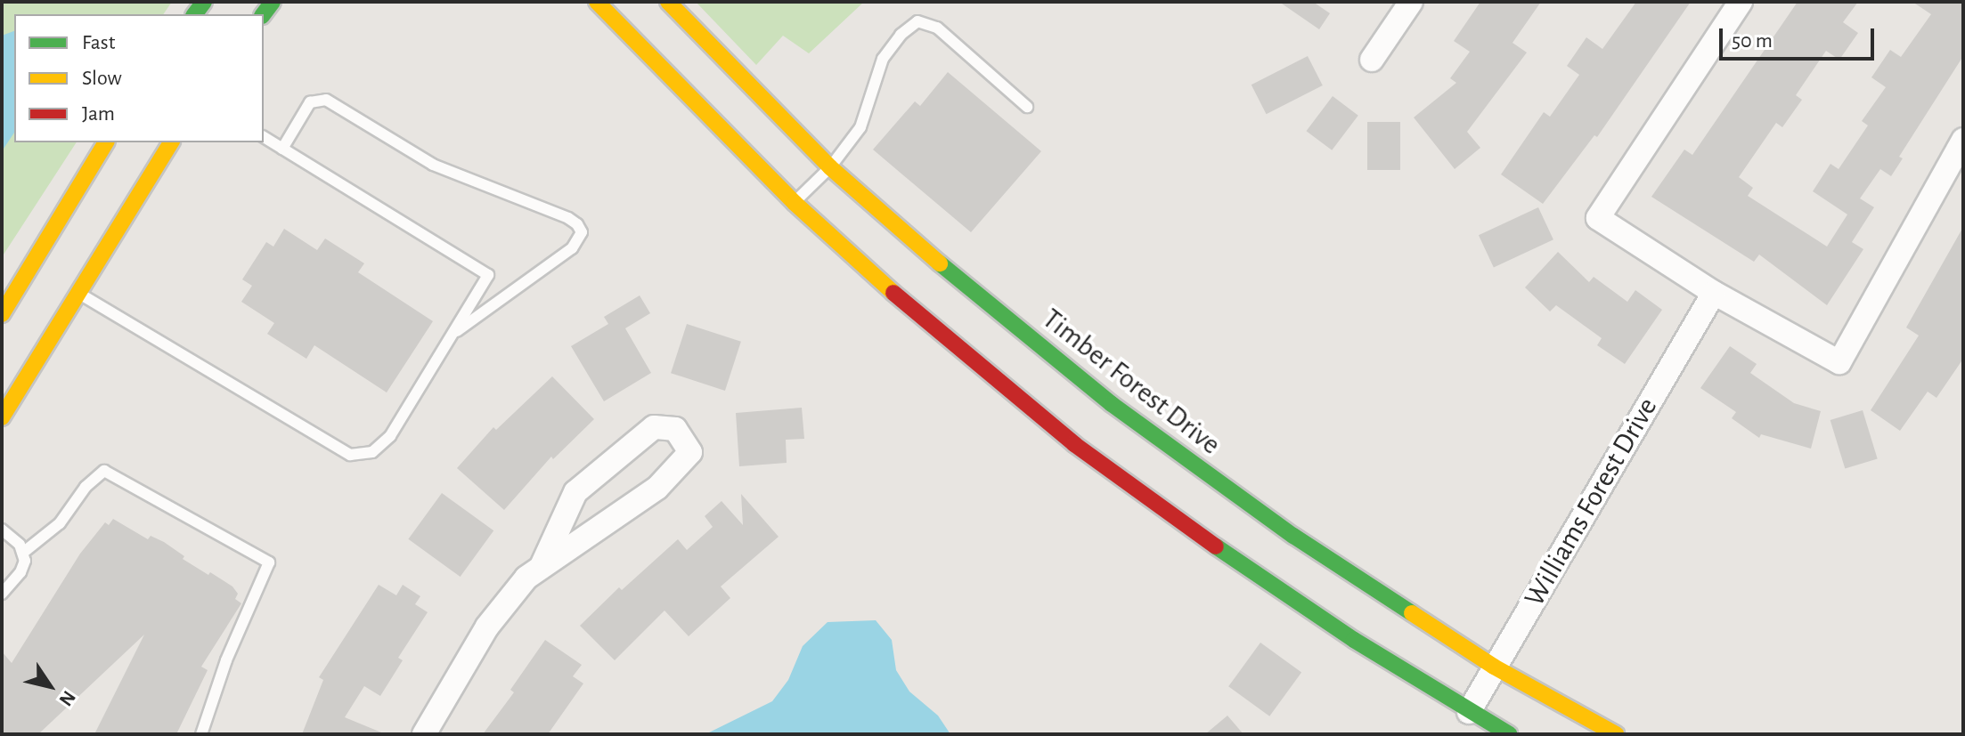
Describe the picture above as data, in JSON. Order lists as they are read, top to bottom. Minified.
{"streets":{"main road":["Timber Forest Drive"],"street":["Williams Forest Drive"]},"crossings":[["Timber Forest Drive","Williams Forest Drive"]],"legend":["Fast","Slow","Jam"],"scale_bar":"50 m","north":"bottom right"}
